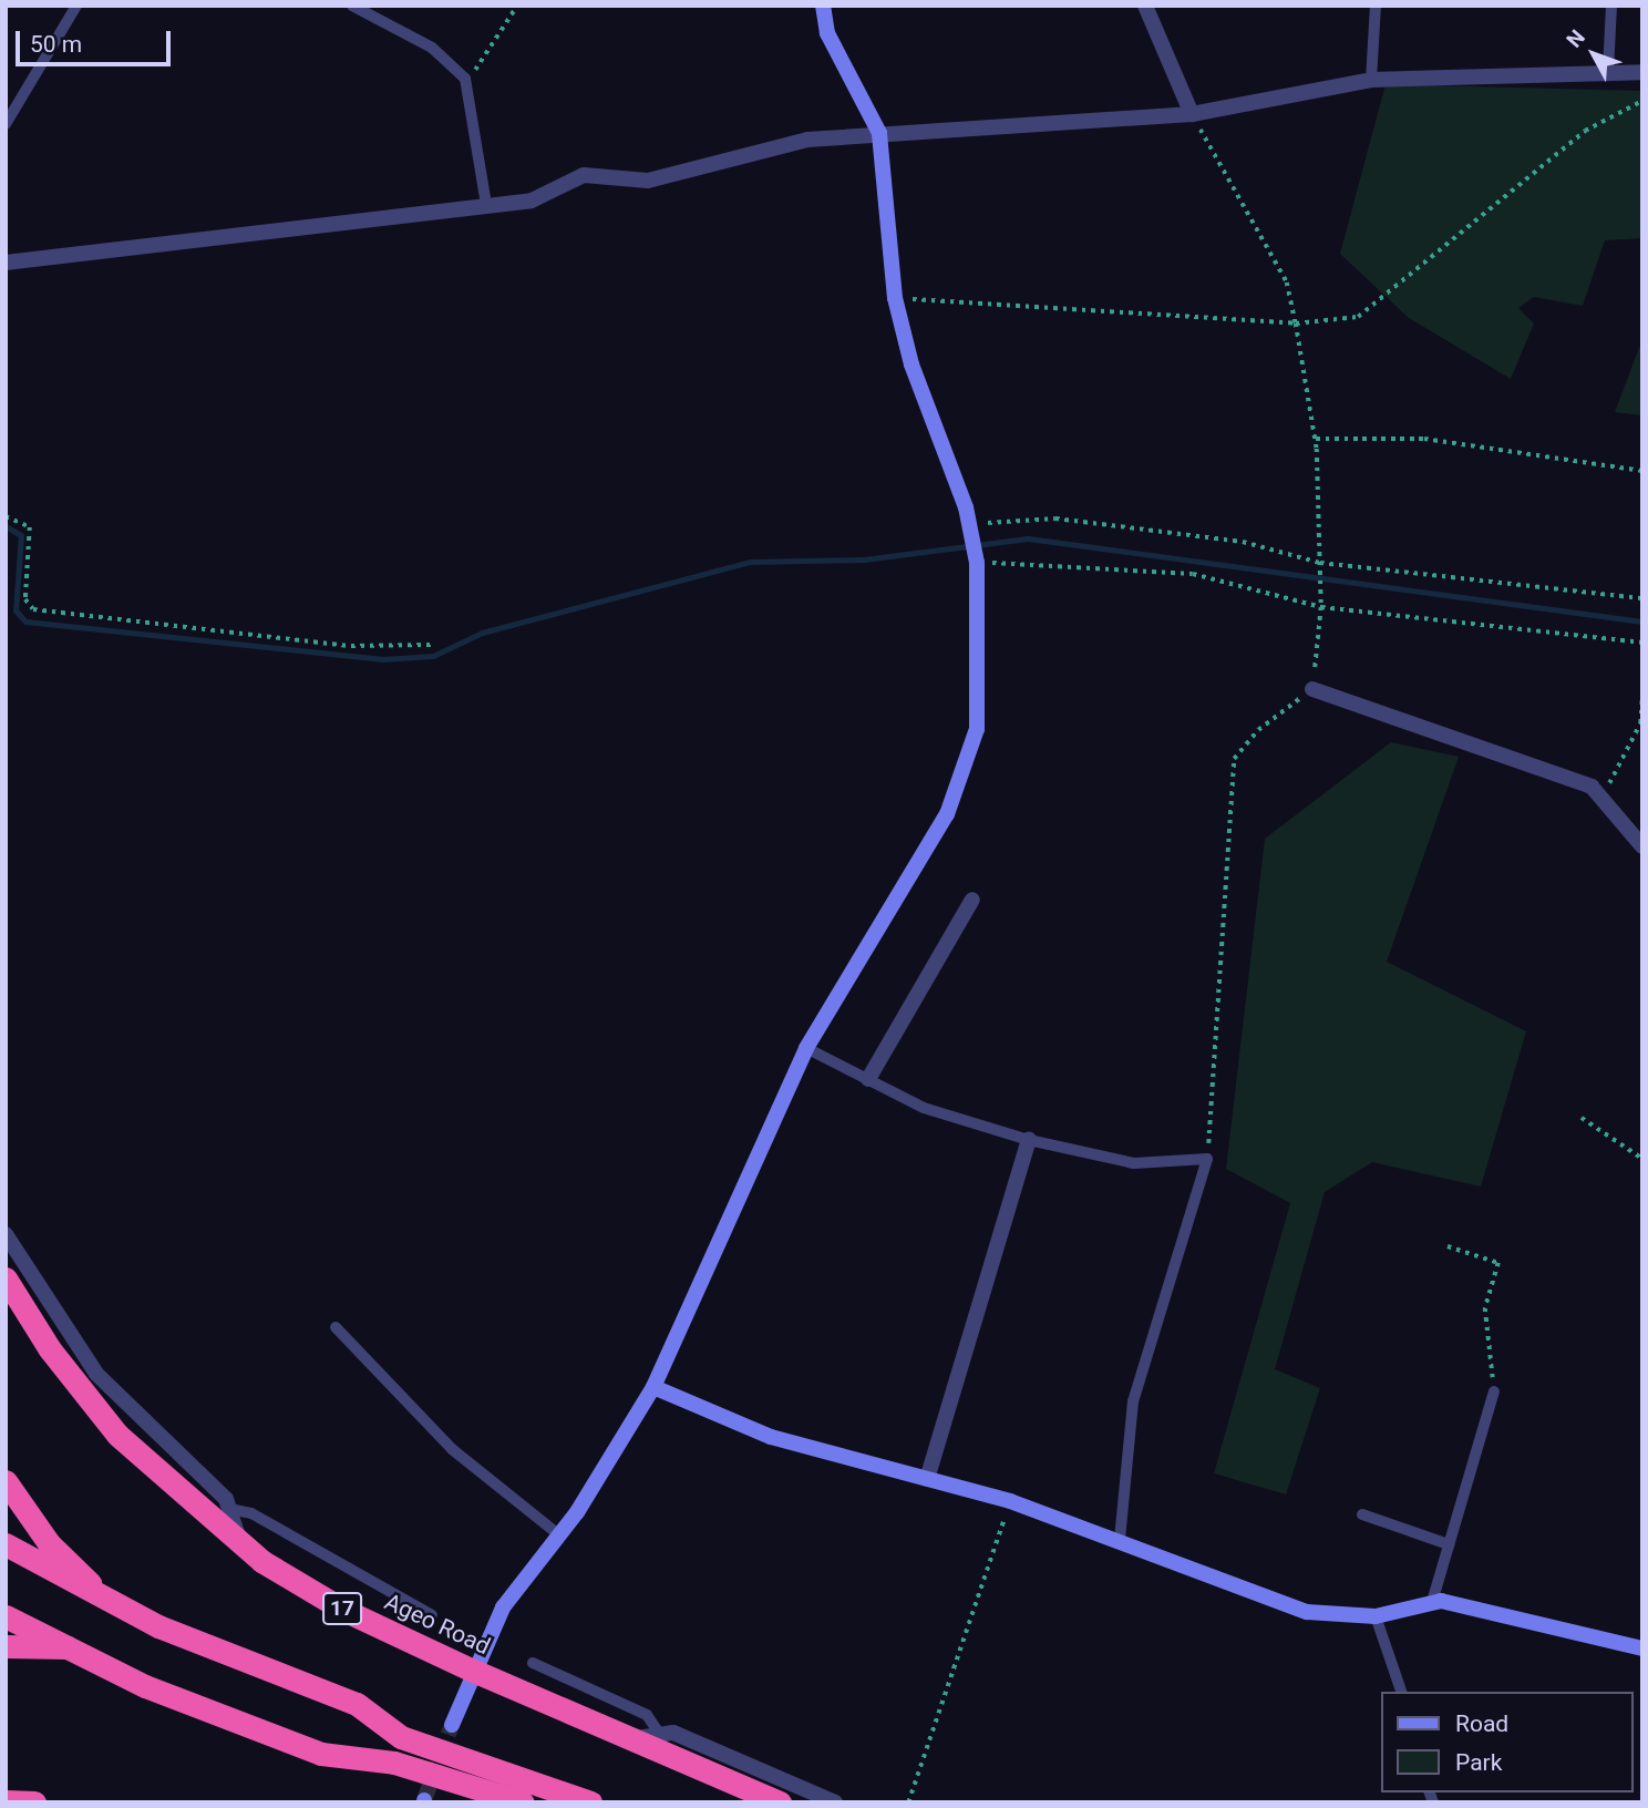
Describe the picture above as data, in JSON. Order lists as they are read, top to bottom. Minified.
{"streets":{"highway":["17","Ageo Road"]},"legend":["Road","Park"],"scale_bar":"50 m","north":"top left"}
